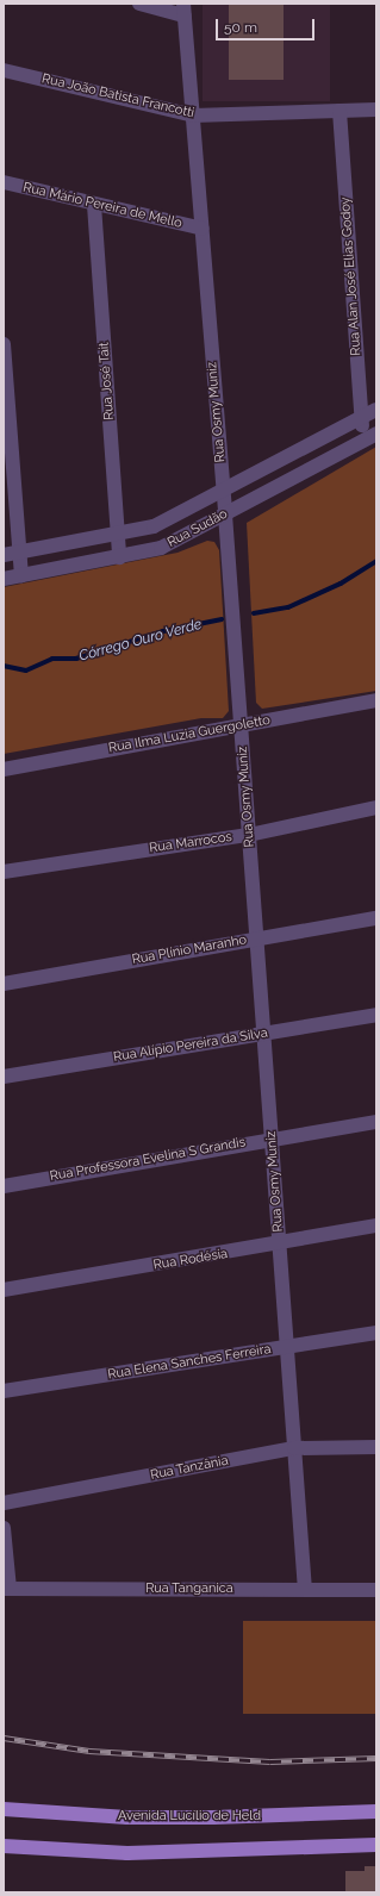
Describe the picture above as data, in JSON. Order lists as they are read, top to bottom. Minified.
{"streets":{"main road":["Avenida Lucílio de Held"],"street":["Rua João Batista Francotti","Rua Mário Pereira de Mello","Rua Alan José Elias Godoy","Rua José Tait","Rua Osmy Muniz","Rua Sudão","Rua Ilma Luzia Guergoletto","Rua Marrocos","Rua Plínio Maranho","Rua Alípio Pereira da Silva","Rua Professora Evelina S Grandis","Rua Rodésia","Rua Elena Sanches Ferreira","Rua Tanzânia","Rua Tanganica"]},"crossings":[["Rua João Batista Francotti","Rua Alan José Elias Godoy"],["Rua João Batista Francotti","Rua Osmy Muniz"],["Rua Mário Pereira de Mello","Rua José Tait"],["Rua Mário Pereira de Mello","Rua Osmy Muniz"],["Rua Alan José Elias Godoy","Rua Sudão"],["Rua José Tait","Rua Sudão"],["Rua Osmy Muniz","Rua Sudão"],["Rua Osmy Muniz","Rua Ilma Luzia Guergoletto"],["Rua Osmy Muniz","Rua Marrocos"],["Rua Osmy Muniz","Rua Plínio Maranho"],["Rua Osmy Muniz","Rua Alípio Pereira da Silva"],["Rua Osmy Muniz","Rua Professora Evelina S Grandis"],["Rua Osmy Muniz","Rua Rodésia"],["Rua Osmy Muniz","Rua Elena Sanches Ferreira"],["Rua Osmy Muniz","Rua Tanzânia"],["Rua Osmy Muniz","Rua Tanganica"]],"water":["Córrego Ouro Verde"],"scale_bar":"50 m"}
